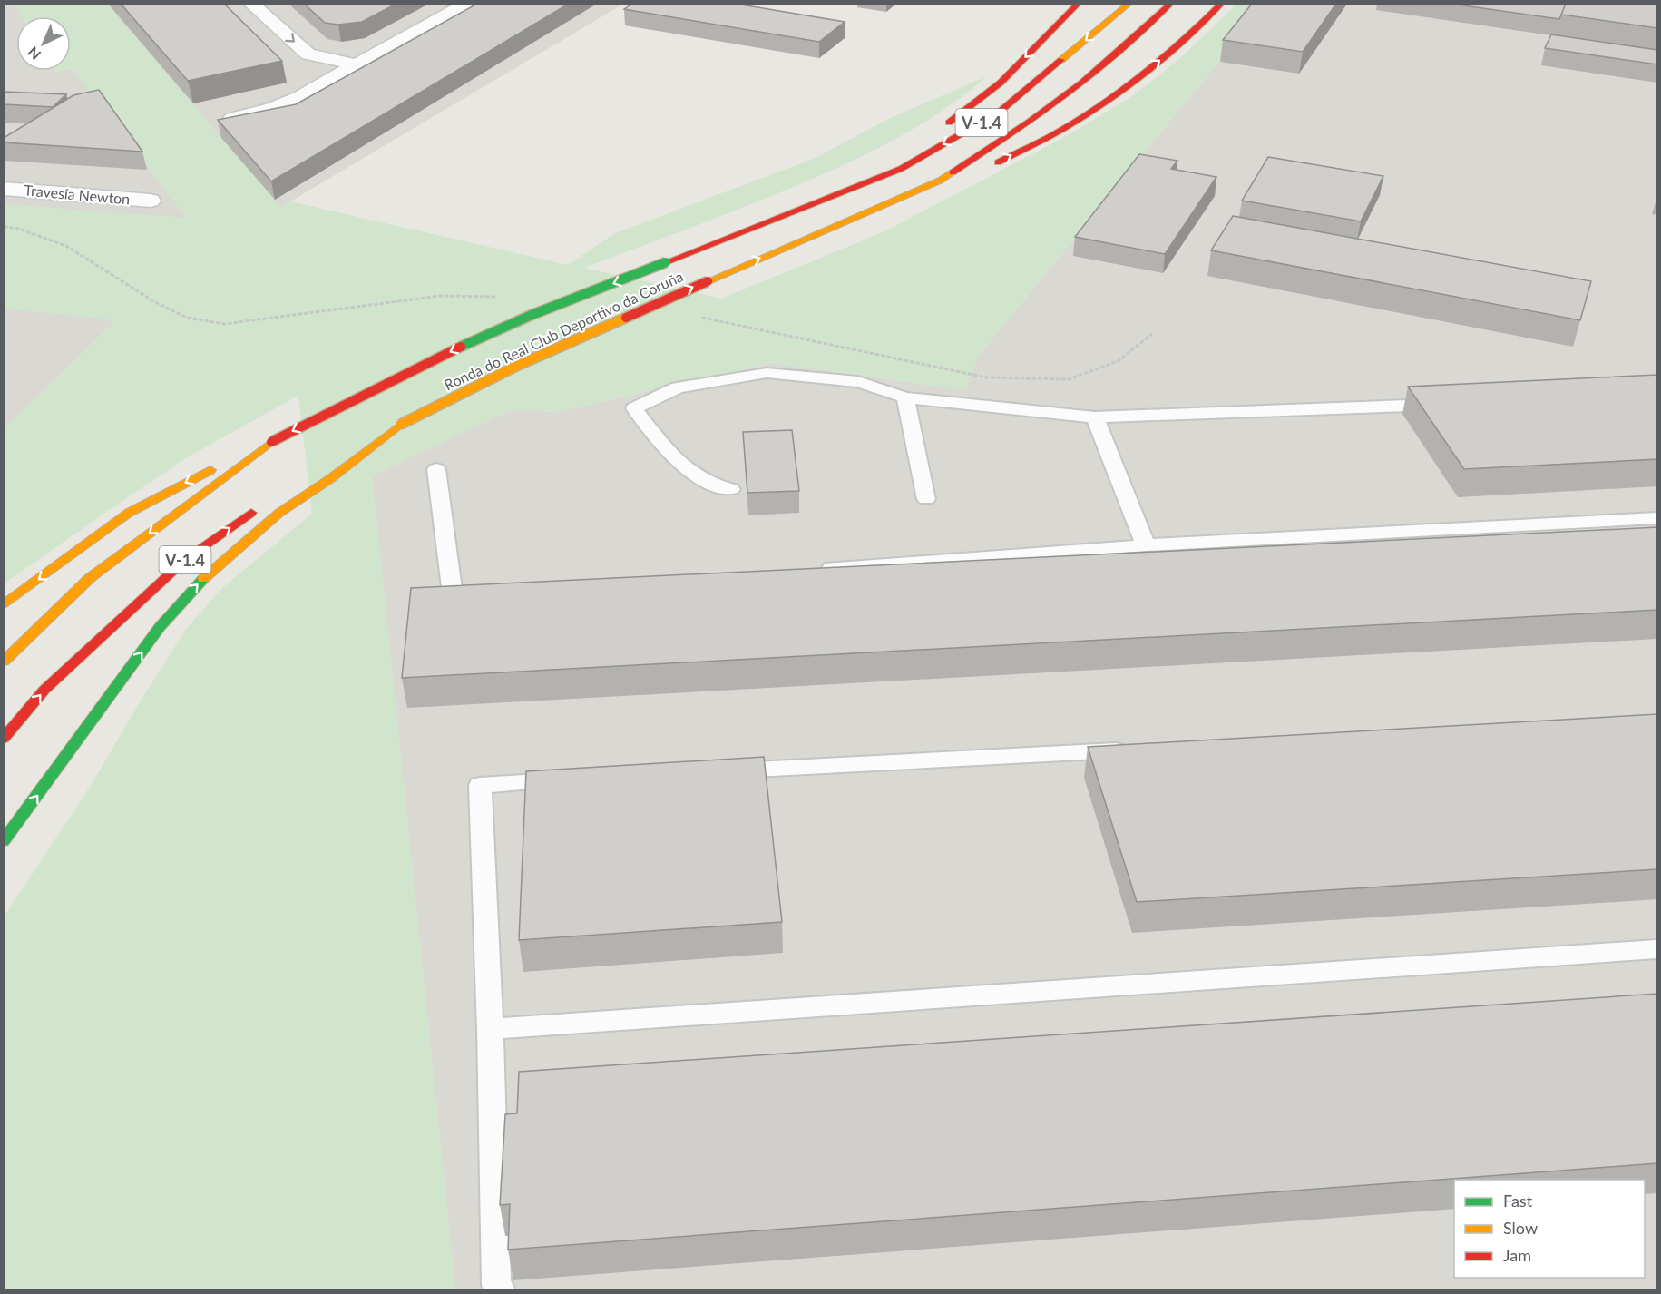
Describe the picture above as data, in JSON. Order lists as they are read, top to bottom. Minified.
{"streets":{"highway":["V-1.4","Ronda do Real Club Deportivo da Coruña"],"street":["Travesía Newton"]},"legend":["Fast","Slow","Jam"],"north":"bottom left"}
